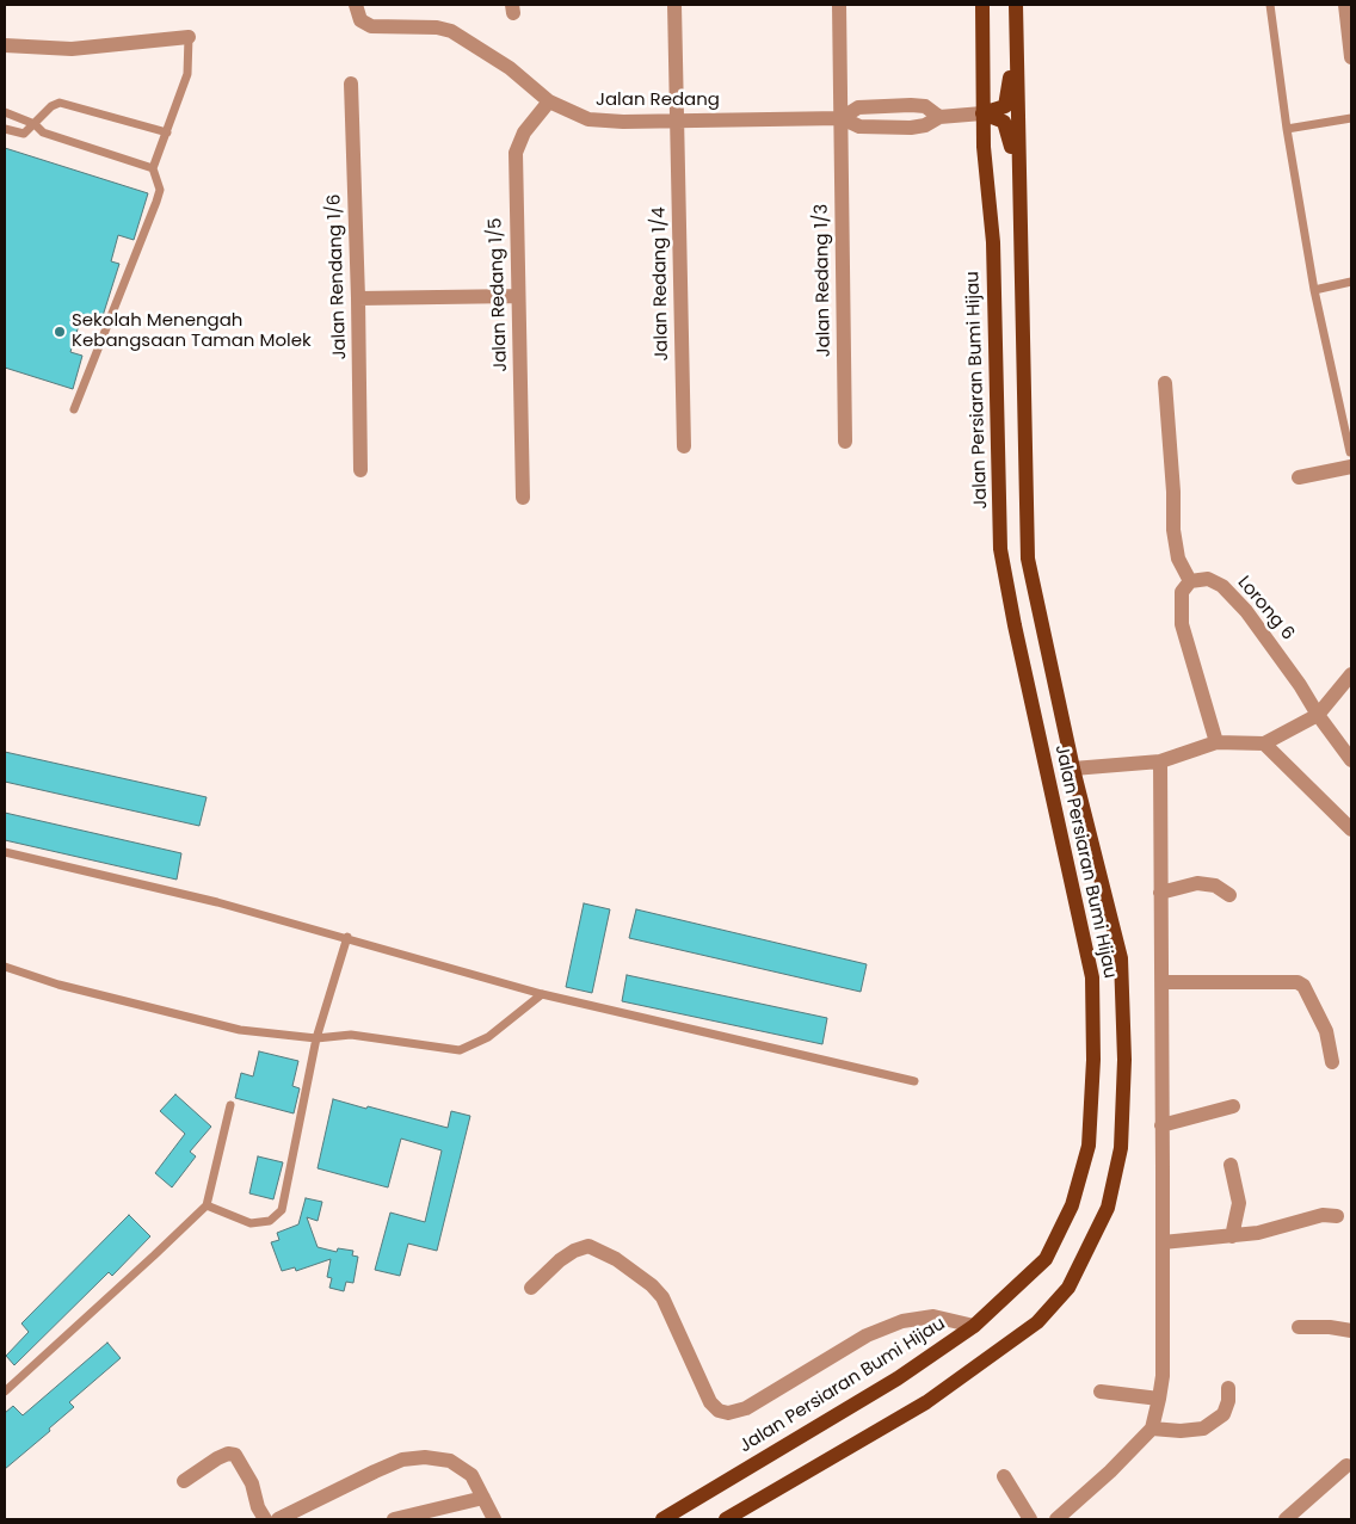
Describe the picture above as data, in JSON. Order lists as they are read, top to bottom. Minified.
{"streets":{"main road":["Jalan Persiaran Bumi Hijau"],"street":["Jalan Redang","Jalan Rendang 1/6","Jalan Redang 1/3","Jalan Redang 1/4","Jalan Redang 1/5","Lorong 6"]},"crossings":[["Jalan Redang","Jalan Redang 1/3"],["Jalan Redang","Jalan Redang 1/4"],["Jalan Redang","Jalan Redang 1/5"],["Jalan Redang","Jalan Persiaran Bumi Hijau"]],"places":["Sekolah Menengah Kebangsaan Taman Molek"]}
